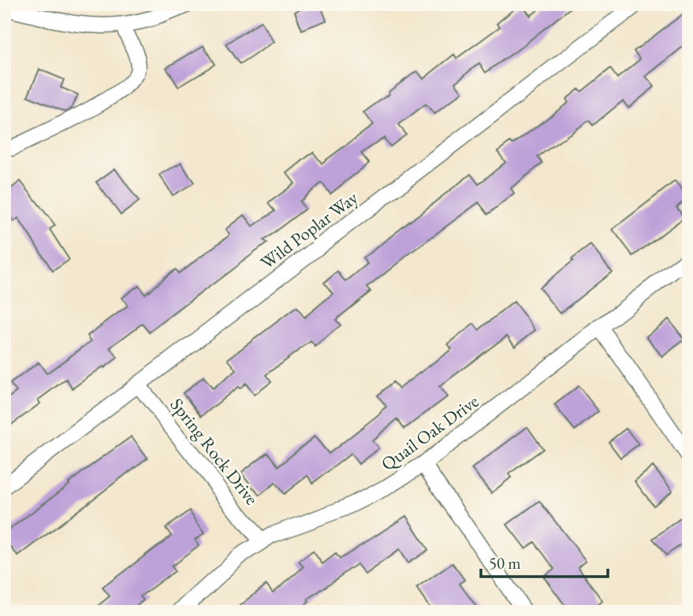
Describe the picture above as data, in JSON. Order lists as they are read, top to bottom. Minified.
{"streets":{"street":["Wild Poplar Way","Quail Oak Drive","Spring Rock Drive"]},"crossings":[["Wild Poplar Way","Spring Rock Drive"],["Quail Oak Drive","Spring Rock Drive"]],"scale_bar":"50 m"}
